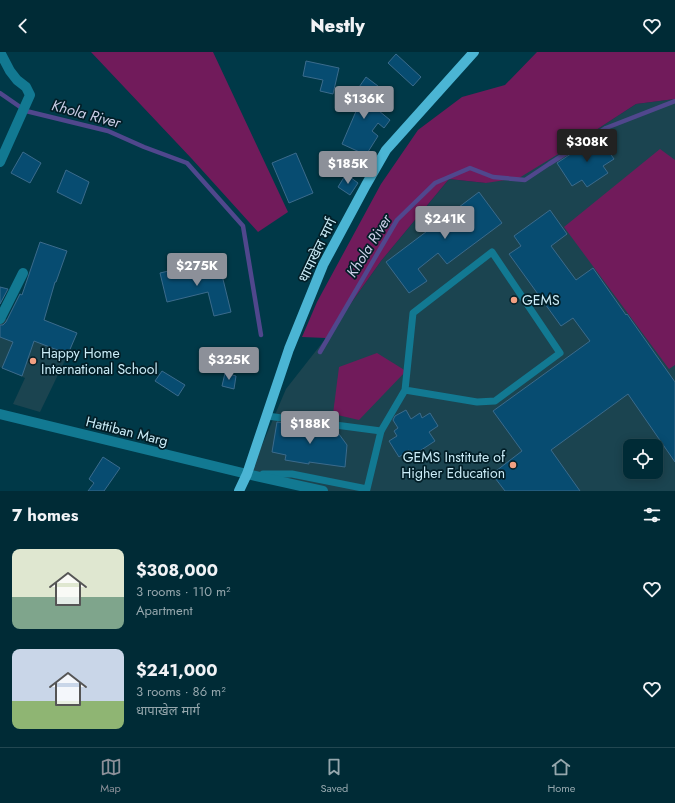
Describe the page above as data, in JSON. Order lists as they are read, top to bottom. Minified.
{"streets":{"main road":["धापाखेल मार्ग"],"street":["Hattiban Marg"]},"crossings":[["धापाखेल मार्ग","Hattiban Marg"]],"water":["Khola River"],"places":["GEMS","Happy Home International School","GEMS Institute of Higher Education"],"page":{"header":"Nestly","price":["$136K","$308K","$185K","$241K","$275K","$325K","$188K"],"heading":"7 homes","list":[{"name":"$308,000","note":"3 rooms · 110 m² · Apartment"},{"name":"$241,000","note":"3 rooms · 86 m² · धापाखेल मार्ग"}],"tabs":["Map","Saved","Home"]}}
